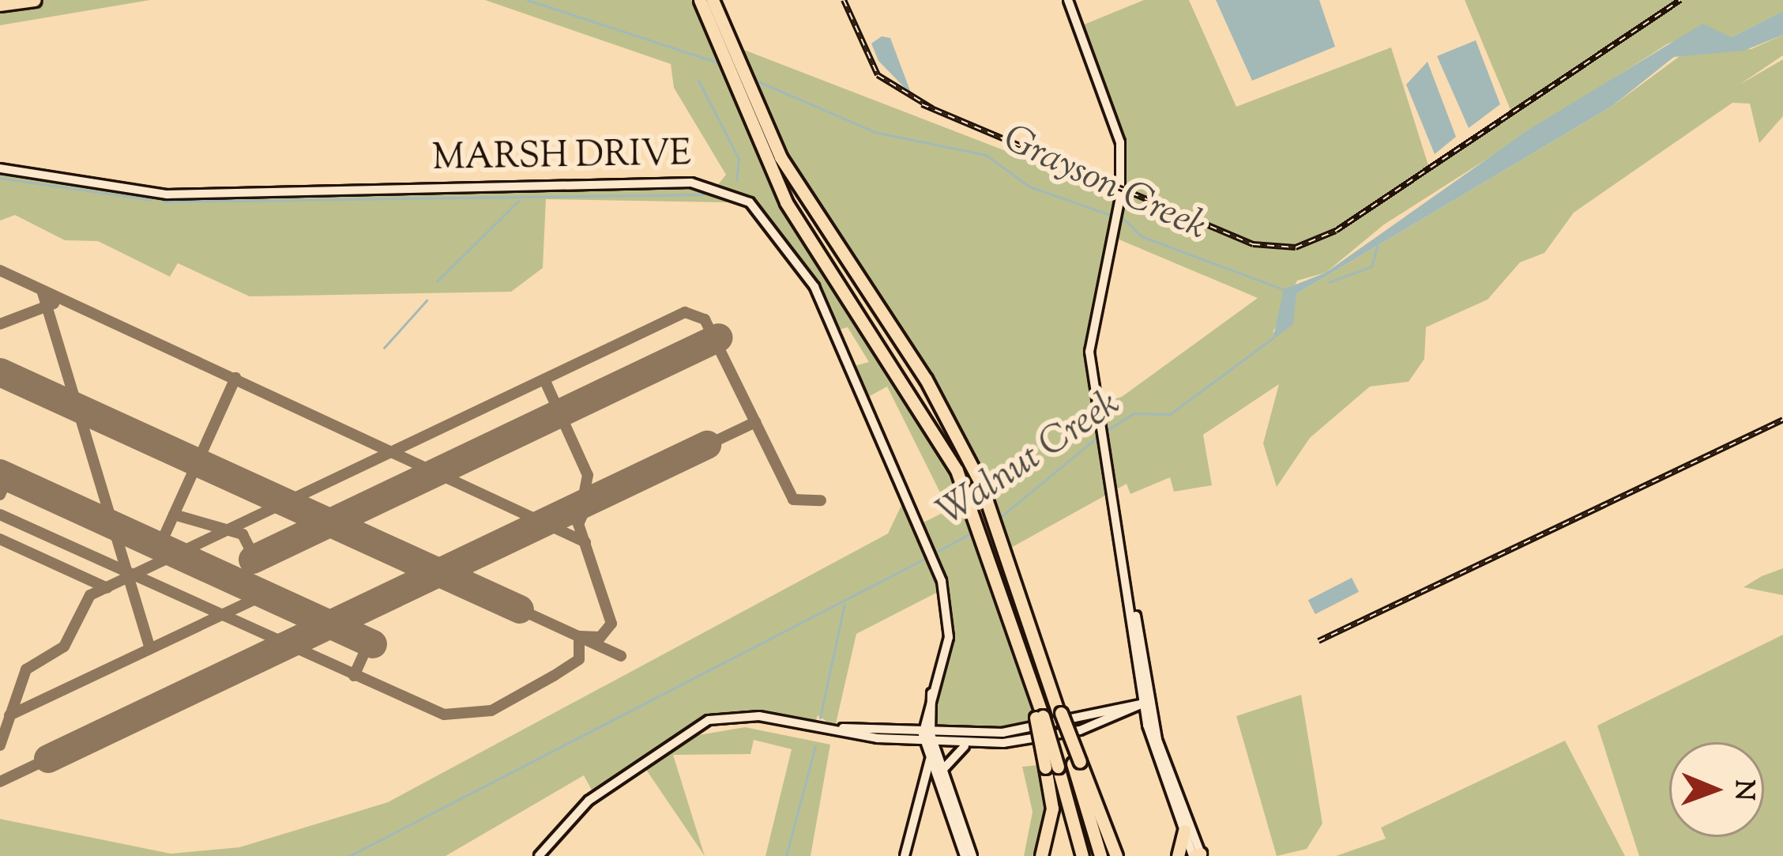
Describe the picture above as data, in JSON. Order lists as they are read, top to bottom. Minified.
{"streets":{"street":["MARSH DRIVE"]},"water":["Grayson Creek","Walnut Creek"],"north":"right"}
